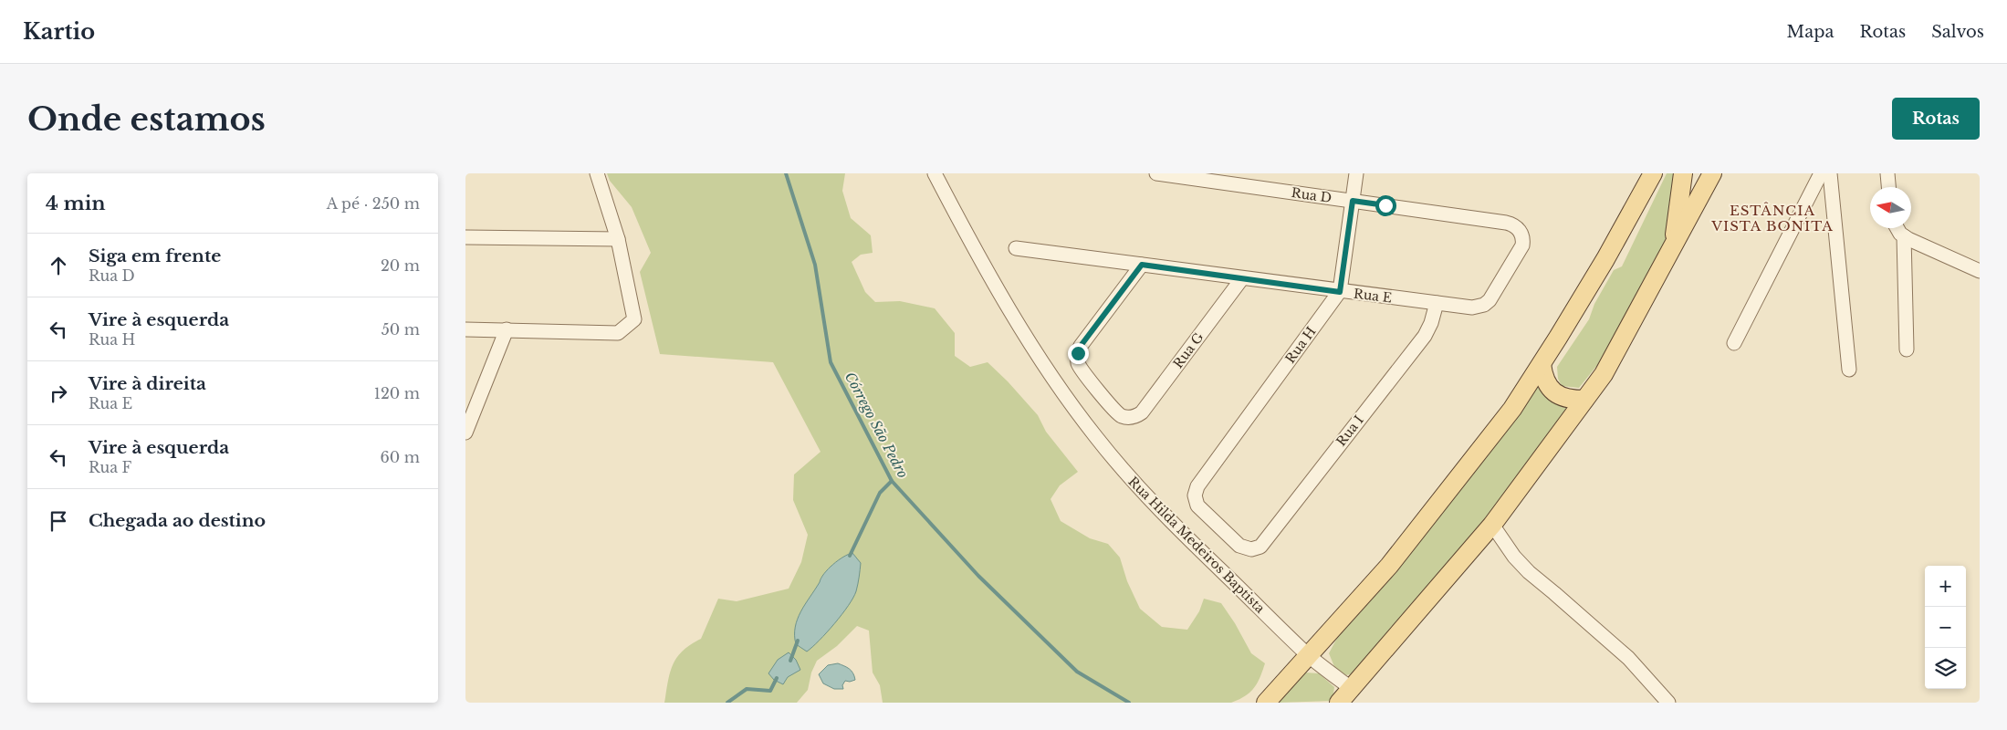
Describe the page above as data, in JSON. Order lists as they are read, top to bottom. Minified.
{"streets":{"street":["Rua D","Rua E","Rua H","Rua G","Rua I","Rua Hilda Medeiros Baptista"]},"crossings":[["Rua D","Rua E"],["Rua D","Rua H"],["Rua E","Rua H"],["Rua E","Rua G"],["Rua E","Rua I"],["Rua H","Rua I"]],"districts":["ESTÂNCIA VISTA BONITA"],"water":["Córrego São Pedro"],"north":"left","page":{"header":"Kartio","nav":["Mapa","Rotas","Salvos"],"buttons":"Rotas","title":"Onde estamos","heading":["4 min","A pé · 250 m"],"list":[["Siga em frente","Rua D","20 m"],["Vire à esquerda","Rua H","50 m"],["Vire à direita","Rua E","120 m"],["Vire à esquerda","Rua F","60 m"],"Chegada ao destino"],"map_buttons":["+","−"]}}
